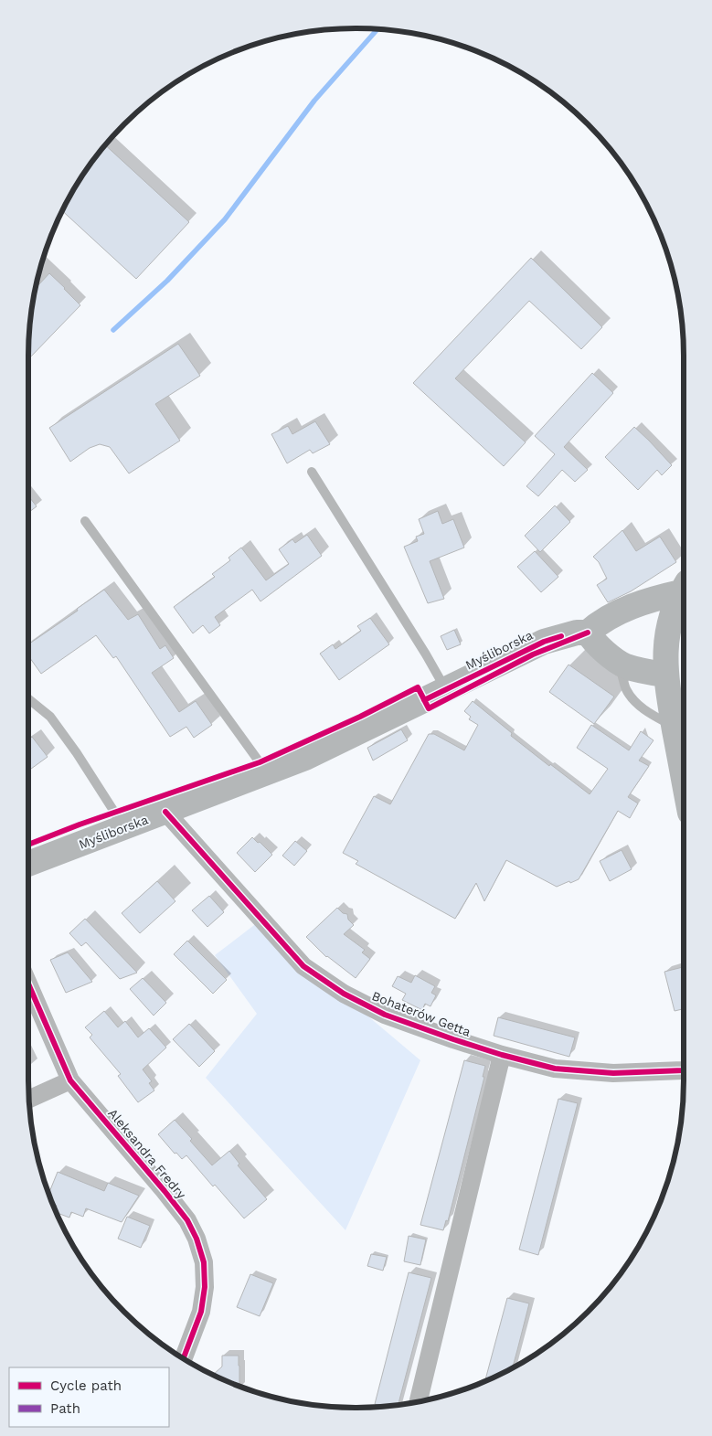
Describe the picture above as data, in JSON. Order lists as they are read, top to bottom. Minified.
{"streets":{"street":["Myśliborska","Bohaterów Getta","Aleksandra Fredry"]},"crossings":[["Myśliborska","Bohaterów Getta"]],"legend":["Cycle path","Path"]}
